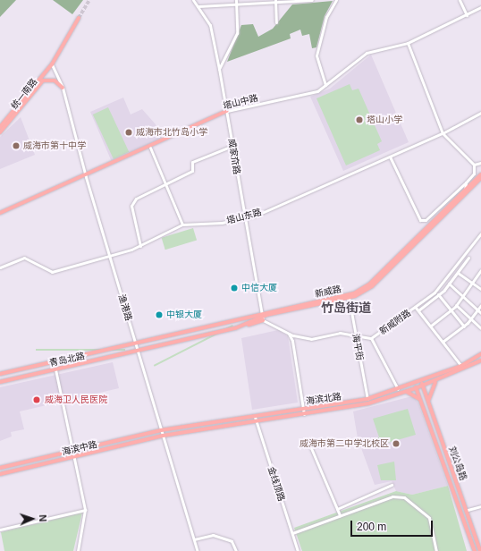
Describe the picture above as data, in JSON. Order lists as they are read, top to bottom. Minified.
{"streets":{"main road":["统一南路","塔山中路","新威路","青岛北路","海滨北路","海滨中路","刘公岛路"],"street":["威家夼路","塔山东路","渔港路","新威附路","海平街","金线顶路"]},"crossings":[["统一南路","渔港路"],["塔山中路","威家夼路"],["塔山中路","渔港路"],["威家夼路","塔山东路"],["威家夼路","新威路"],["威家夼路","新威附路"],["塔山东路","渔港路"],["新威路","渔港路"],["新威路","新威附路"],["新威路","海平街"],["新威路","青岛北路"],["渔港路","青岛北路"],["渔港路","海滨北路"],["渔港路","海滨中路"],["新威附路","海平街"],["海平街","海滨北路"],["海滨北路","海滨中路"],["海滨北路","刘公岛路"],["海滨北路","金线顶路"]],"districts":["竹岛街道"],"places":["塔山小学","威海市北竹岛小学","威海市第十中学","中信大厦","中银大厦","威海卫人民医院","威海市第二中学北校区"],"scale_bar":"200 m","north":"right"}
